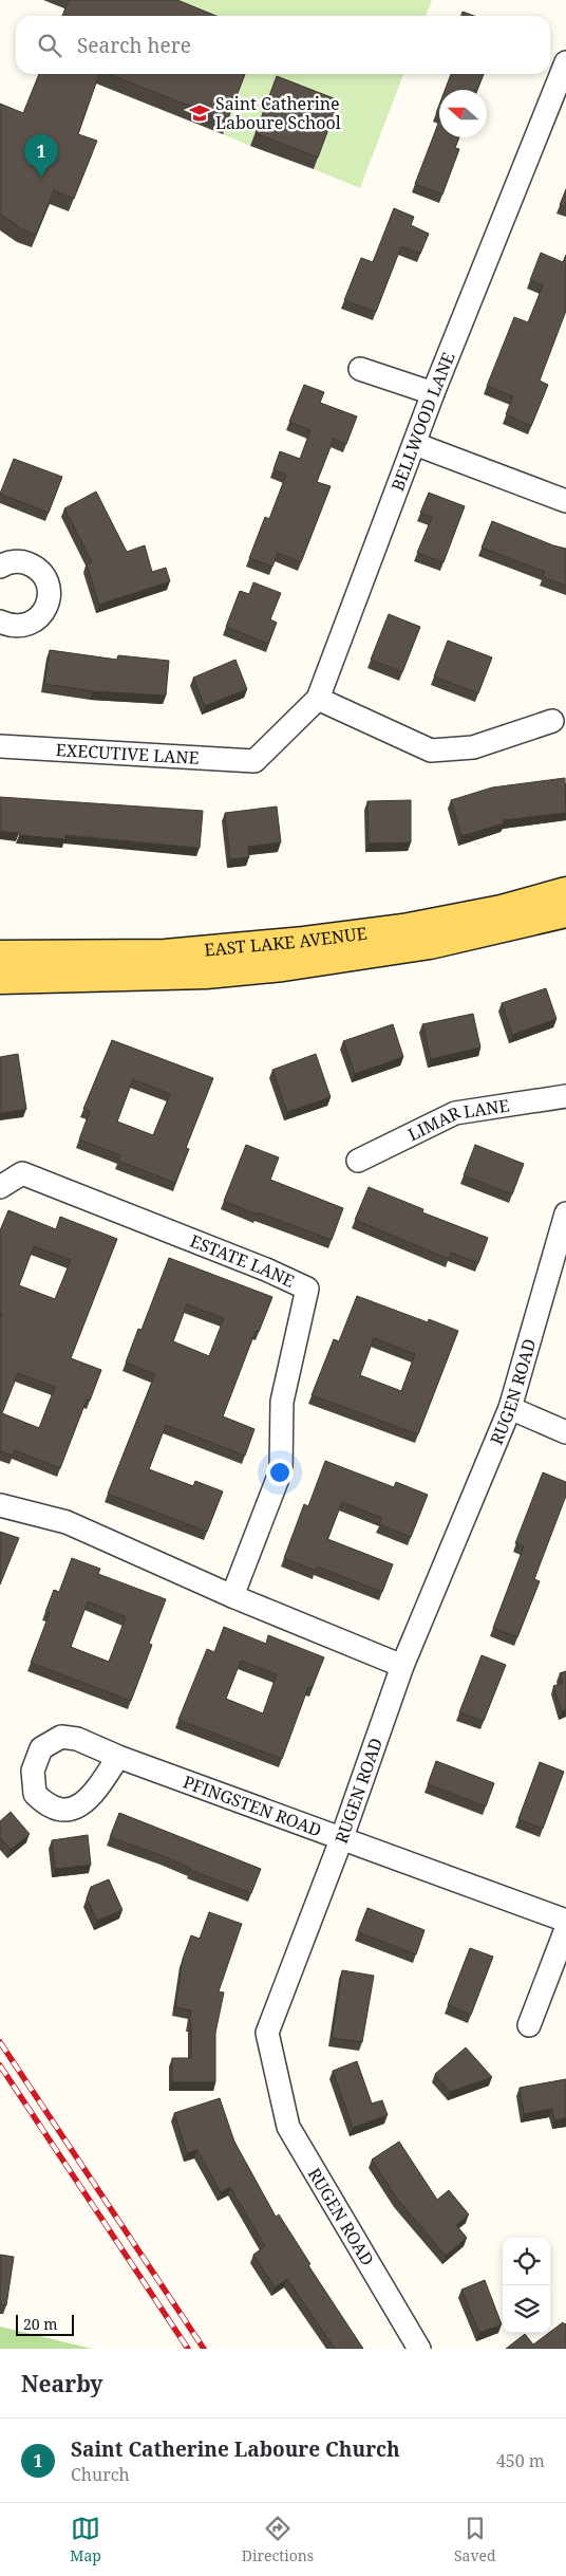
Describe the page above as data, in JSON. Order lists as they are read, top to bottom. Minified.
{"streets":{"main road":["EAST LAKE AVENUE"],"street":["BELLWOOD LANE","EXECUTIVE LANE","LIMAR LANE","ESTATE LANE","RUGEN ROAD","PFINGSTEN ROAD"]},"crossings":[["BELLWOOD LANE","EXECUTIVE LANE"],["RUGEN ROAD","PFINGSTEN ROAD"]],"places":{"school or university":["Saint Catherine Laboure School"]},"scale_bar":"20 m","north":"left","page":{"search":"Search here","pins":"1","scale":"20 m","heading":"Nearby","list":[{"mark":"1","name":"Saint Catherine Laboure Church","note":"Church","value":"450 m"}],"nav":["Map","Directions","Saved"]}}
